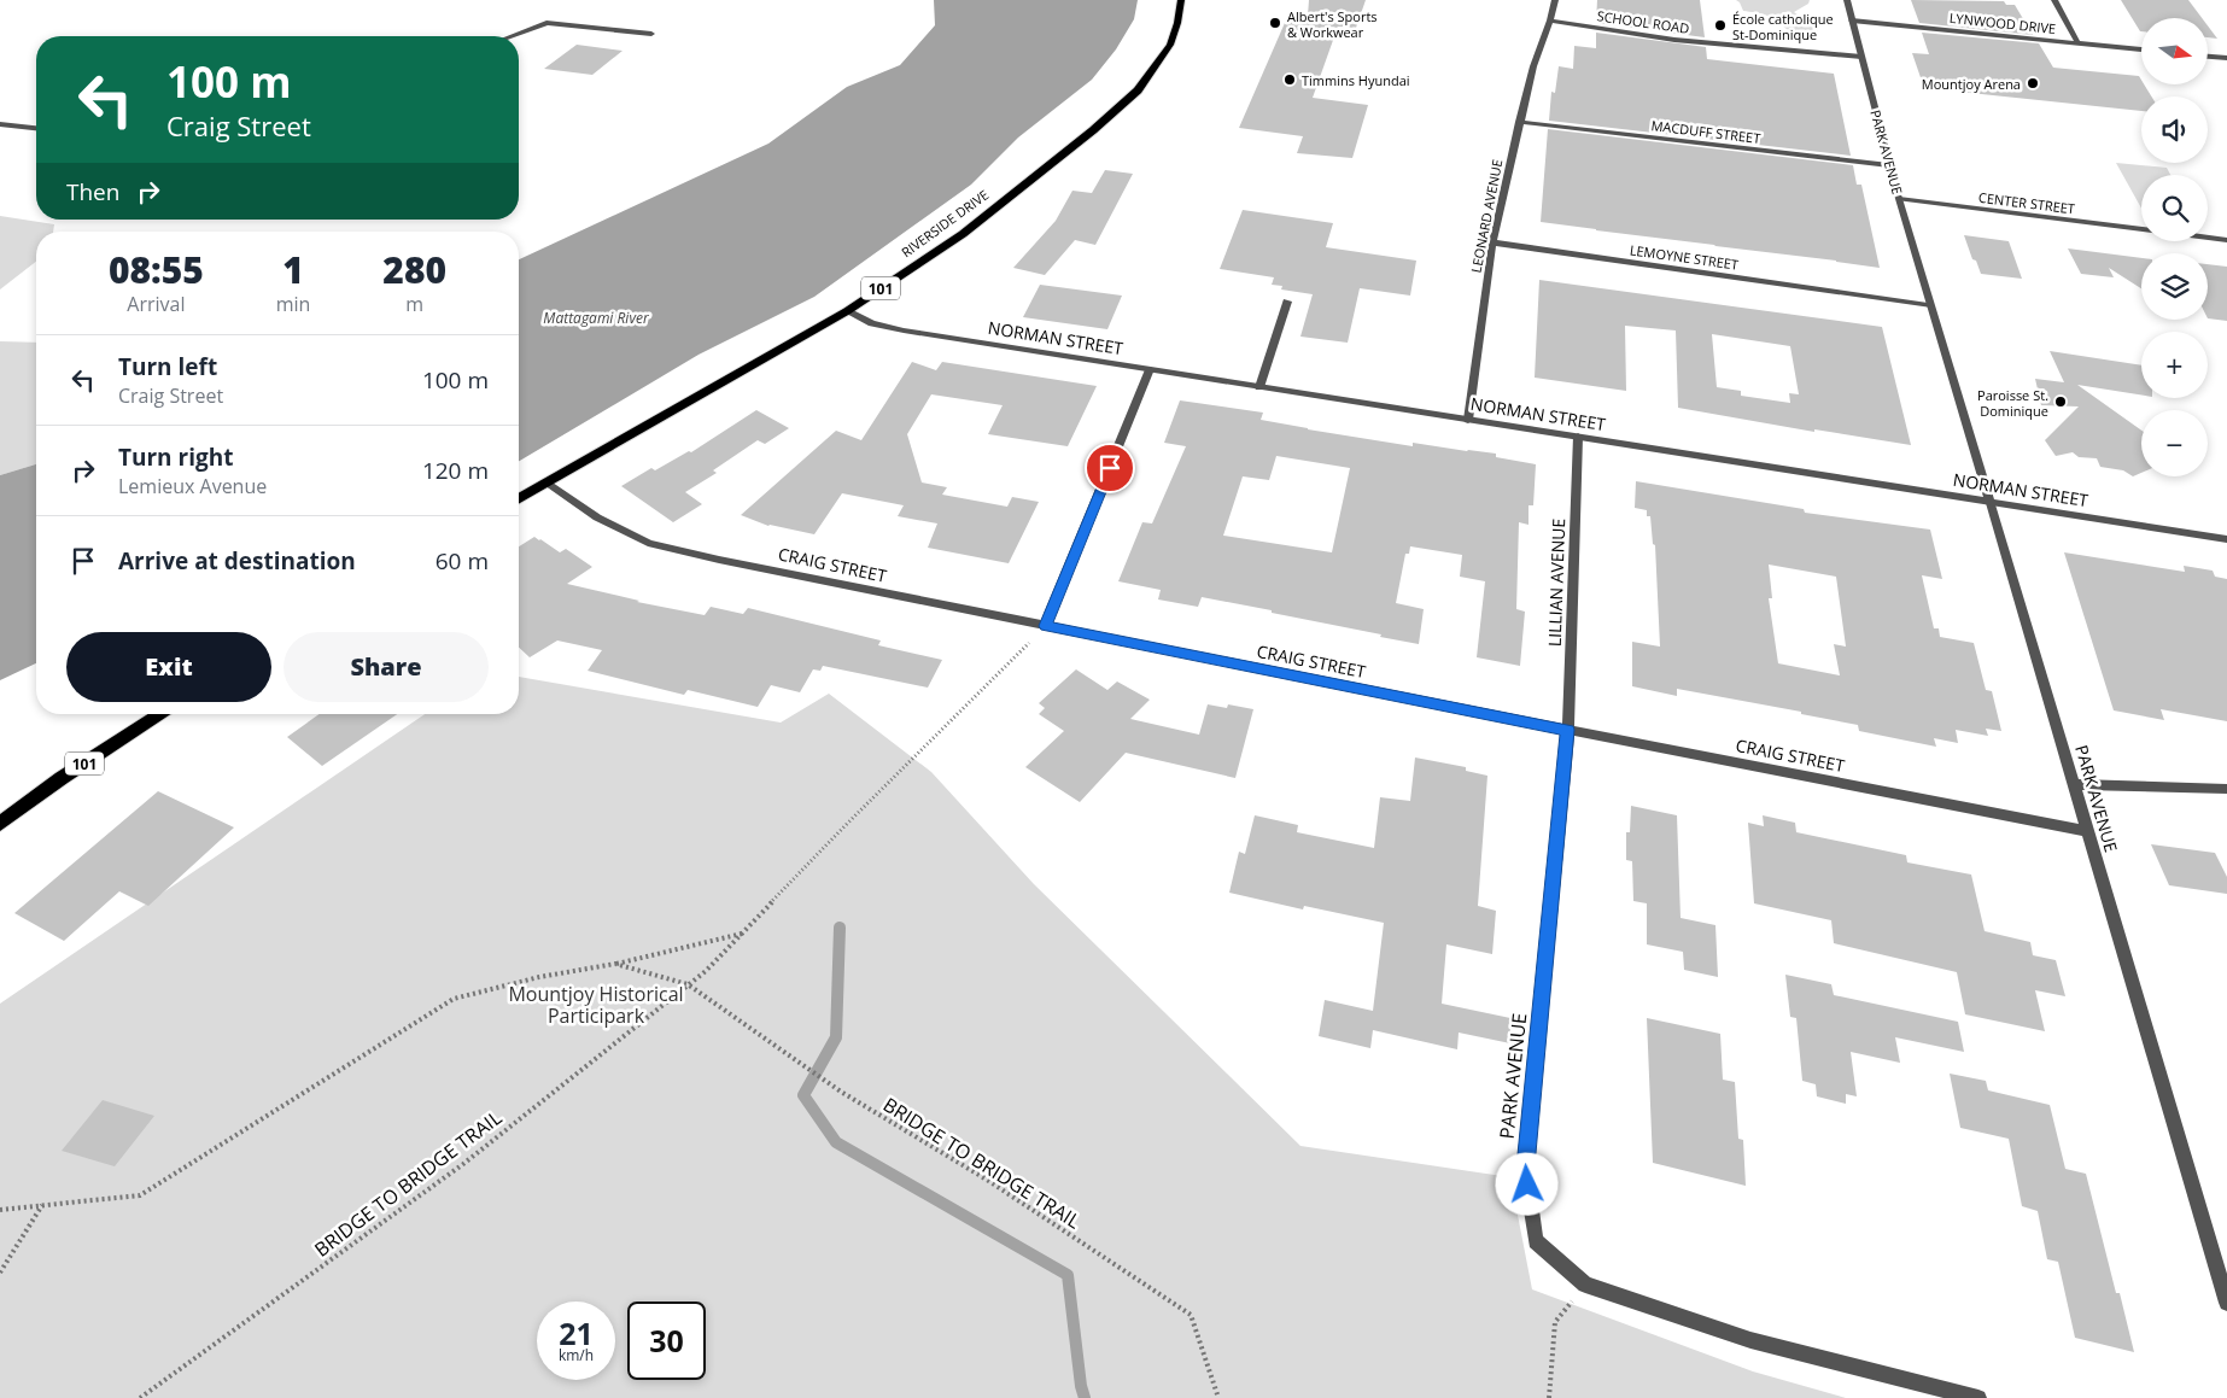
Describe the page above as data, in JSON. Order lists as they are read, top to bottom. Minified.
{"streets":{"main road":["RIVERSIDE DRIVE","101"],"street":["SCHOOL ROAD","LYNWOOD DRIVE","MACDUFF STREET","PARK AVENUE","CENTER STREET","LEONARD AVENUE","LEMOYNE STREET","NORMAN STREET","CRAIG STREET","LILLIAN AVENUE"],"path":["BRIDGE TO BRIDGE TRAIL"]},"crossings":[["SCHOOL ROAD","PARK AVENUE"],["SCHOOL ROAD","LEONARD AVENUE"],["LYNWOOD DRIVE","PARK AVENUE"],["MACDUFF STREET","PARK AVENUE"],["MACDUFF STREET","LEONARD AVENUE"],["PARK AVENUE","CENTER STREET"],["PARK AVENUE","LEMOYNE STREET"],["PARK AVENUE","NORMAN STREET"],["PARK AVENUE","CRAIG STREET"],["PARK AVENUE","LILLIAN AVENUE"],["LEONARD AVENUE","LEMOYNE STREET"],["LEONARD AVENUE","NORMAN STREET"],["RIVERSIDE DRIVE","NORMAN STREET"],["RIVERSIDE DRIVE","CRAIG STREET"],["NORMAN STREET","LILLIAN AVENUE"],["CRAIG STREET","LILLIAN AVENUE"],["CRAIG STREET","BRIDGE TO BRIDGE TRAIL"]],"water":["Mattagami River"],"parks":["Mountjoy Historical Participark"],"places":["Albert's Sports & Workwear","École catholique St-Dominique","Timmins Hyundai","Mountjoy Arena","Paroisse St. Dominique"],"north":"right","page":{"map_buttons":["+","−"],"turn":["100 m","Craig Street"],"then":"Then","eta":["08:55","Arrival","1","min","280","m"],"list":[{"name":"Turn left","note":"Craig Street","value":"100 m"},{"name":"Turn right","note":"Lemieux Avenue","value":"120 m"},{"name":"Arrive at destination","value":"60 m"}],"buttons":["Exit","Share"],"speed":"21 km/h","limit":"30"}}
